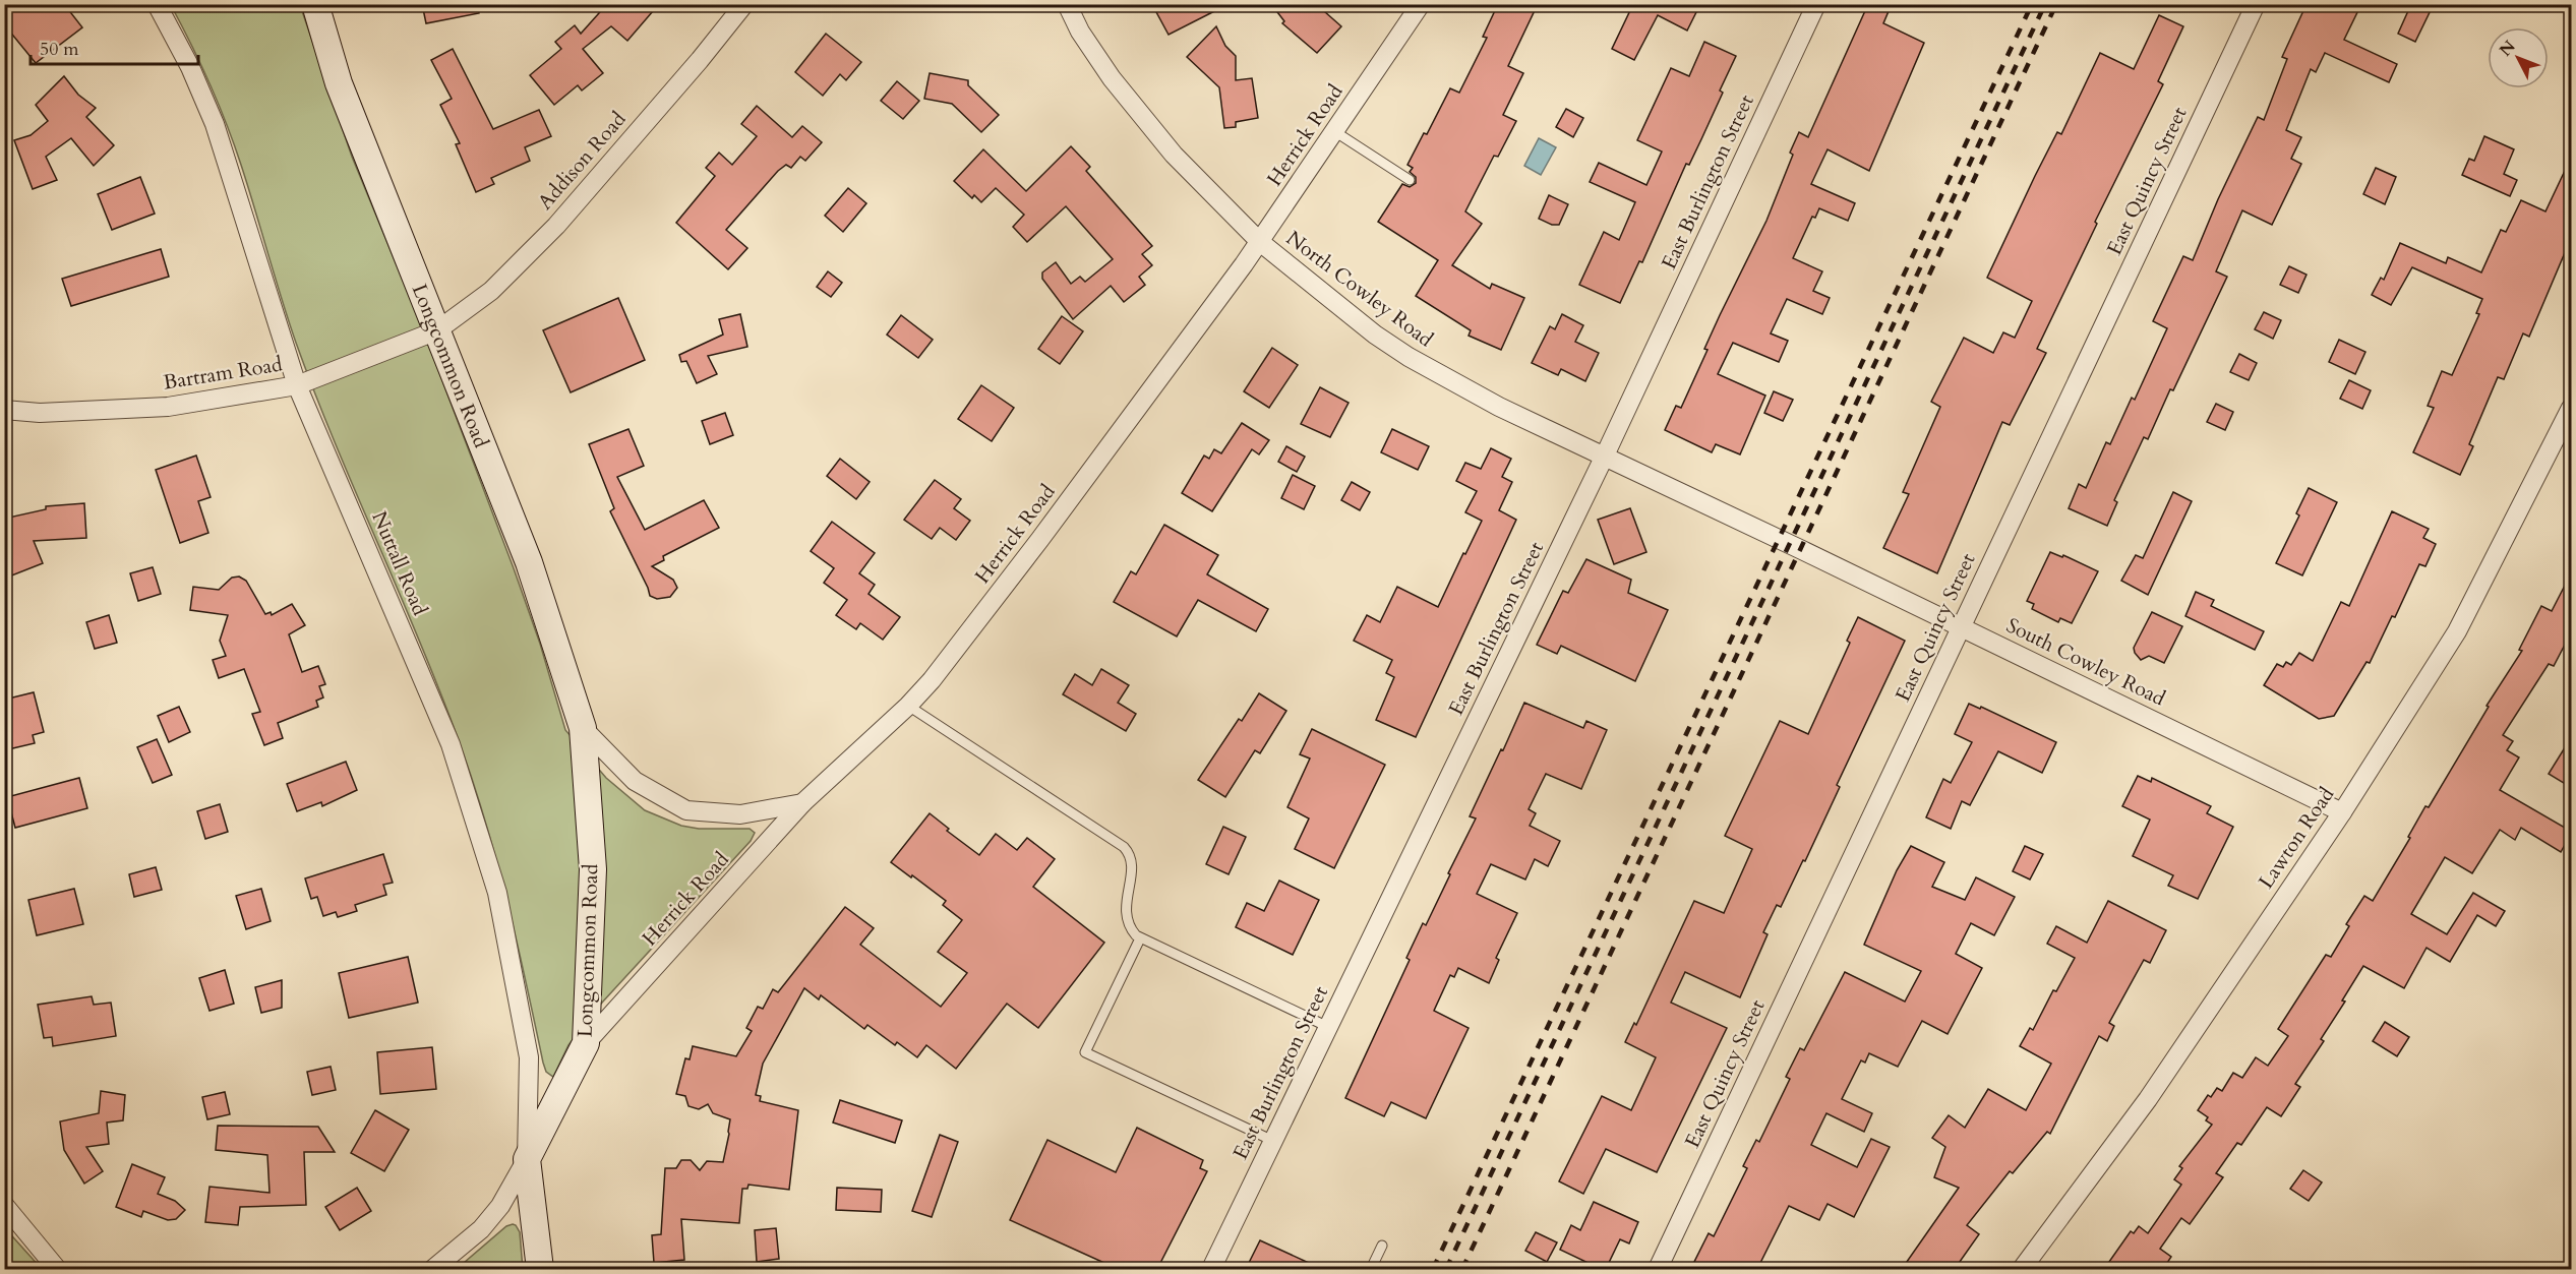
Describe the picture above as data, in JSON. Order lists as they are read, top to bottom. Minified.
{"streets":{"street":["Herrick Road","Addison Road","East Quincy Street","East Burlington Street","North Cowley Road","Longcommon Road","Bartram Road","Nuttall Road","South Cowley Road","Lawton Road"]},"crossings":[["Herrick Road","North Cowley Road"],["Herrick Road","Longcommon Road"],["Addison Road","Longcommon Road"],["Addison Road","Bartram Road"],["East Quincy Street","South Cowley Road"],["East Burlington Street","North Cowley Road"],["North Cowley Road","South Cowley Road"],["Longcommon Road","Bartram Road"],["Longcommon Road","Nuttall Road"],["Bartram Road","Nuttall Road"],["South Cowley Road","Lawton Road"]],"scale_bar":"50 m","north":"top left"}
